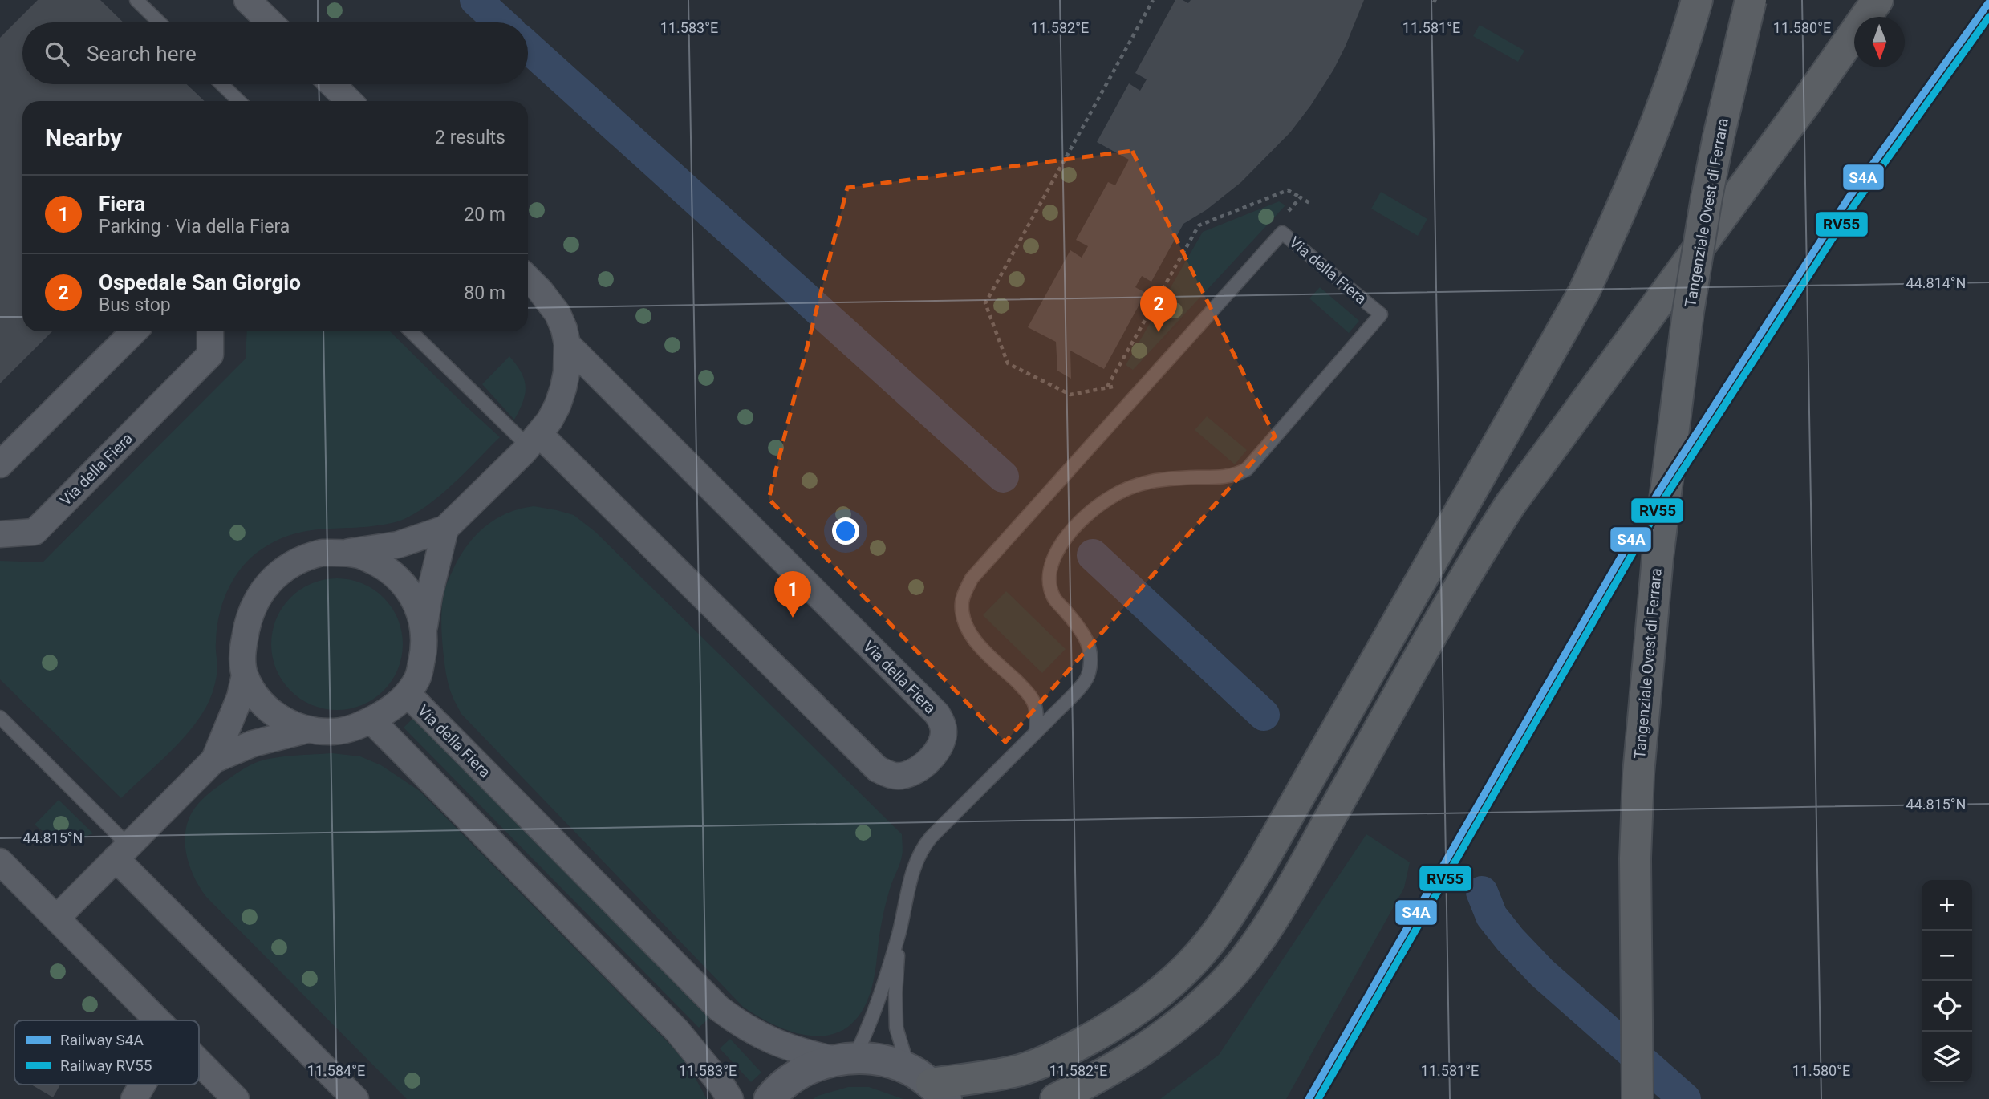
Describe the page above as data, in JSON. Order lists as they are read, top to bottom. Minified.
{"streets":{"highway":["Tangenziale Ovest di Ferrara"],"street":["Via della Fiera"]},"lines":["rail line S4A","rail line RV55"],"legend":["Railway S4A","Railway RV55"],"north":"bottom","page":{"search":"Search here","heading":["Nearby","2 results"],"list":[{"mark":"1","name":"Fiera","note":"Parking · Via della Fiera","value":"20 m"},{"mark":"2","name":"Ospedale San Giorgio","note":"Bus stop","value":"80 m"}],"pins":["2","1"],"map_buttons":["+","−"]},"coordinates":["11.583°E","11.582°E","11.581°E","11.580°E","44.814°N","44.815°N","11.584°E"]}
